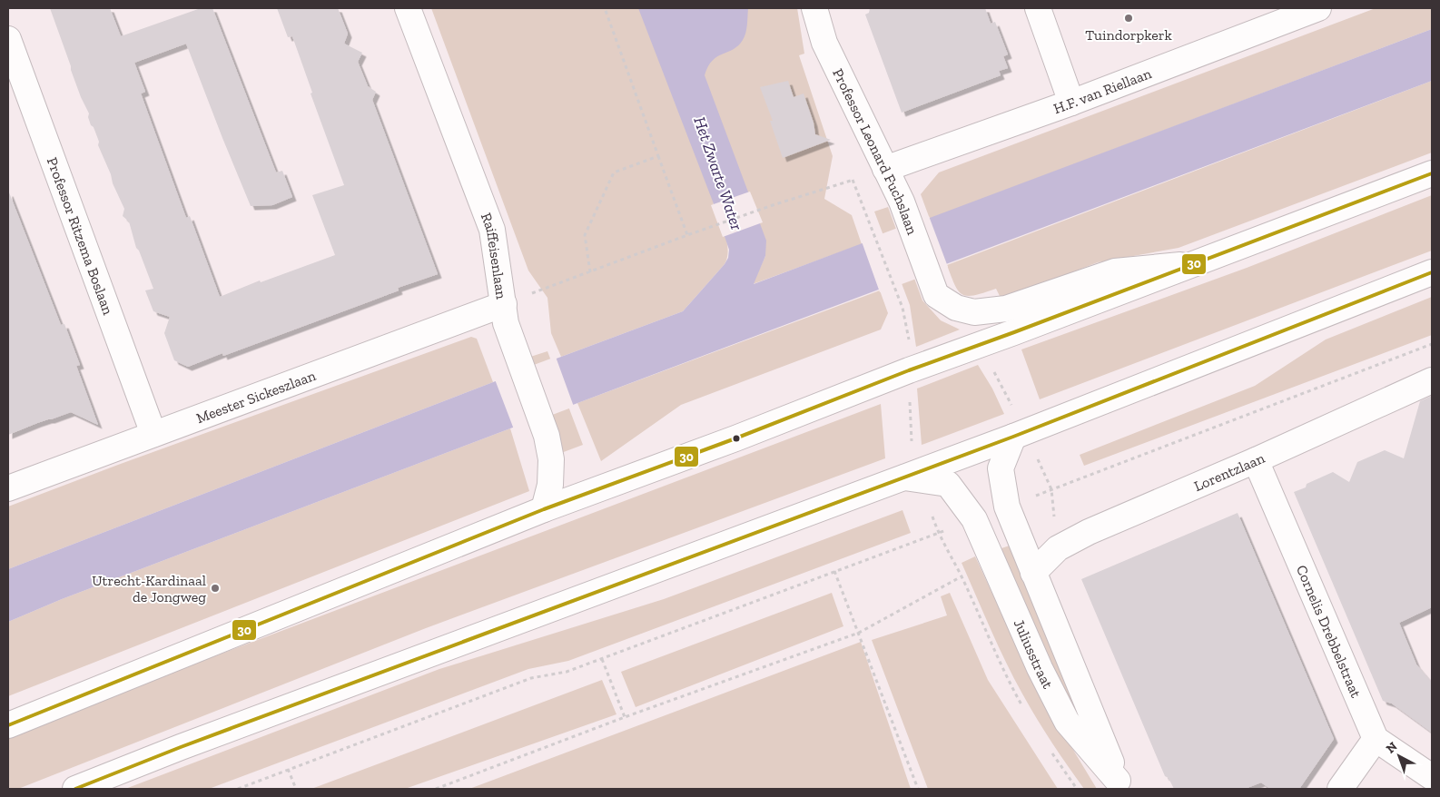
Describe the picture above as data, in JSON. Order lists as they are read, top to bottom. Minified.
{"streets":{"street":["H.F. van Riellaan","Professor Leonard Fuchslaan","Professor Ritzema Boslaan","Raiffeisenlaan","Meester Sickeszlaan","Lorentzlaan","Cornelis Drebbelstraat","Juliusstraat"]},"crossings":[["H.F. van Riellaan","Professor Leonard Fuchslaan"],["Professor Ritzema Boslaan","Meester Sickeszlaan"],["Raiffeisenlaan","Meester Sickeszlaan"],["Lorentzlaan","Cornelis Drebbelstraat"],["Lorentzlaan","Juliusstraat"]],"water":["Het Zwarte Water"],"places":["Tuindorpkerk","Utrecht-Kardinaal de Jongweg"],"lines":["transit line 30"],"north":"top left"}
